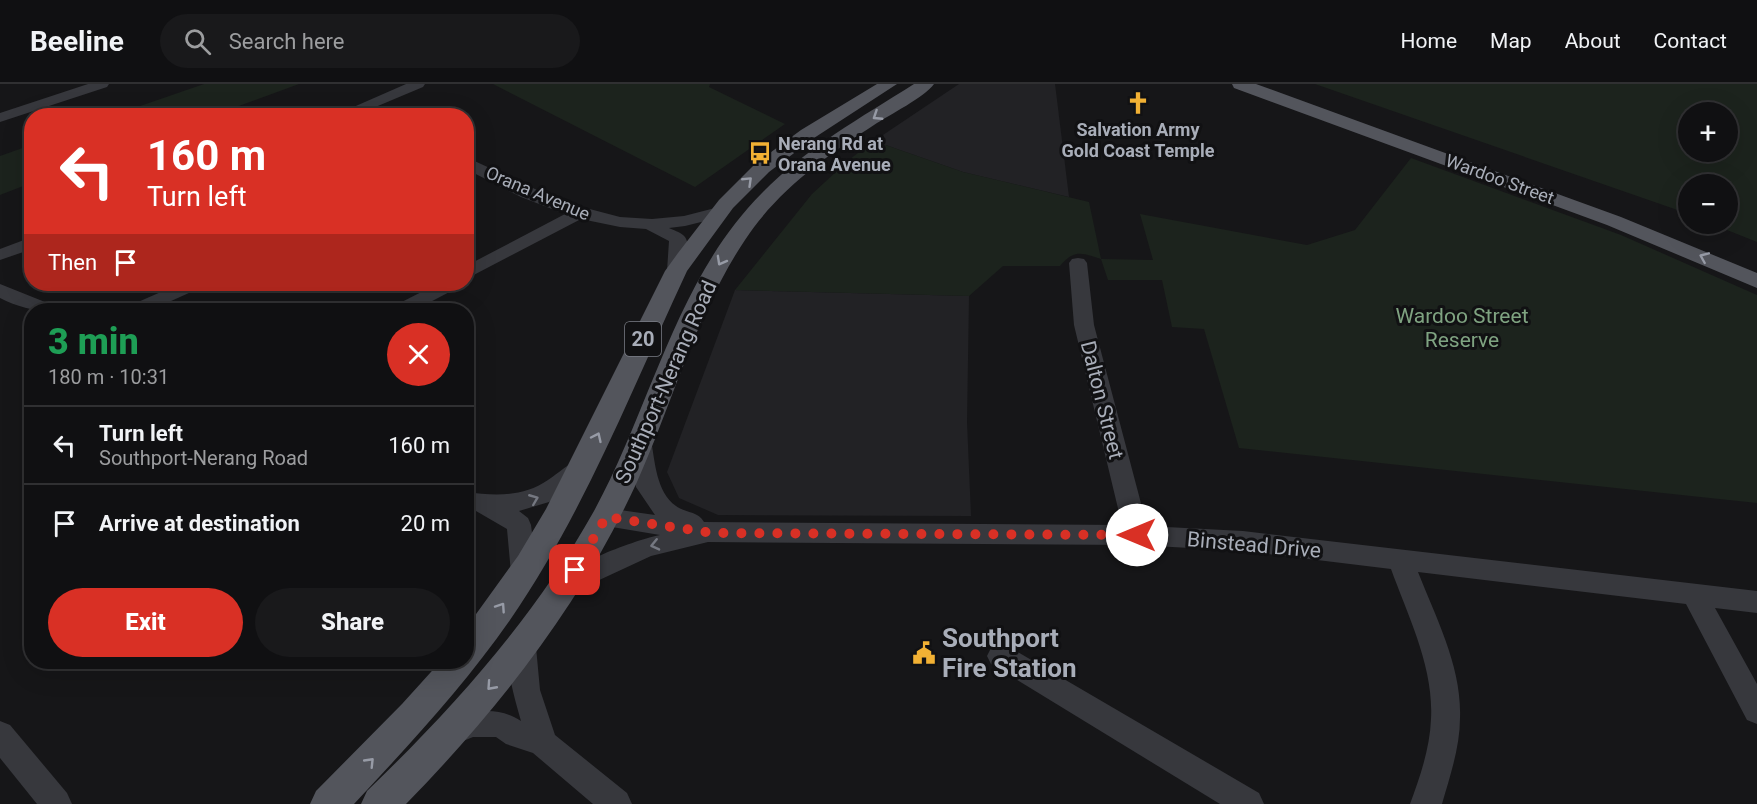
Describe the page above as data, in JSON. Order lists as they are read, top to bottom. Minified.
{"streets":{"main road":["Wardoo Street","20","Southport-Nerang Road"],"street":["Orana Avenue","Dalton Street","Binstead Drive"]},"crossings":[["Orana Avenue","Southport-Nerang Road"],["Southport-Nerang Road","Binstead Drive"],["Dalton Street","Binstead Drive"]],"parks":["Wardoo Street Reserve"],"places":{"church":["Salvation Army Gold Coast Temple"],"bus stop":["Nerang Rd at Orana Avenue"],"public building":["Southport Fire Station"]},"page":{"header":"Beeline","search":"Search here","nav":["Home","Map","About","Contact"],"map_buttons":["+","−"],"turn":["160 m","Turn left"],"then":"Then","heading":["3 min","180 m · 10:31"],"list":[{"name":"Turn left","note":"Southport-Nerang Road","value":"160 m"},{"name":"Arrive at destination","value":"20 m"}],"buttons":["Exit","Share"]}}
